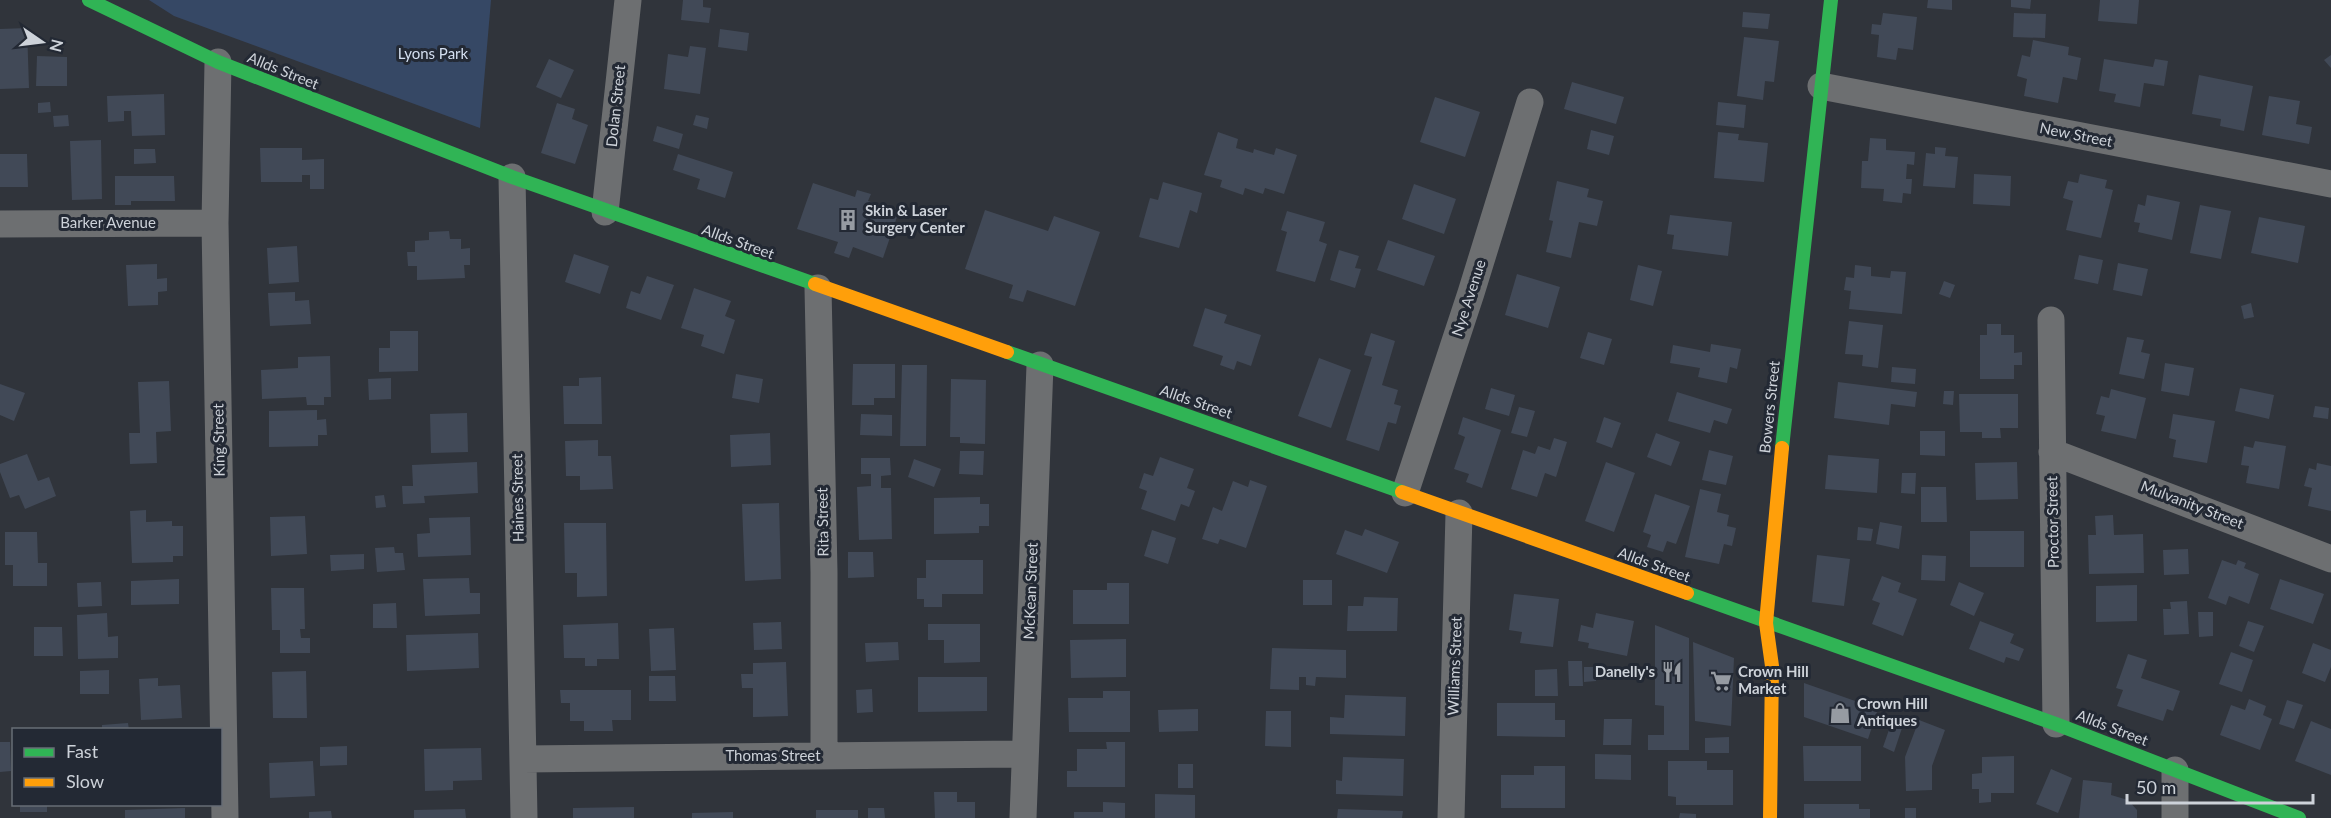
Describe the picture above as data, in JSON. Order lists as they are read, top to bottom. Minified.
{"streets":{"street":["Allds Street","Dolan Street","New Street","Barker Avenue","Nye Avenue","Bowers Street","King Street","Haines Street","Mulvanity Street","Rita Street","Proctor Street","McKean Street","Williams Street","Thomas Street"]},"crossings":[["Allds Street","Dolan Street"],["Allds Street","Nye Avenue"],["Allds Street","Bowers Street"],["Allds Street","King Street"],["Allds Street","Haines Street"],["Allds Street","Rita Street"],["Allds Street","Proctor Street"],["Allds Street","McKean Street"],["Allds Street","Williams Street"],["New Street","Bowers Street"],["Barker Avenue","King Street"],["Haines Street","Thomas Street"],["Mulvanity Street","Proctor Street"],["Rita Street","Thomas Street"],["McKean Street","Thomas Street"]],"parks":["Lyons Park"],"places":{"building":["Skin & Laser Surgery Center"],"restaurant":["Danelly's"],"supermarket":["Crown Hill Market"],"shop":["Crown Hill Antiques"]},"legend":["Fast","Slow"],"scale_bar":"50 m","north":"right"}
